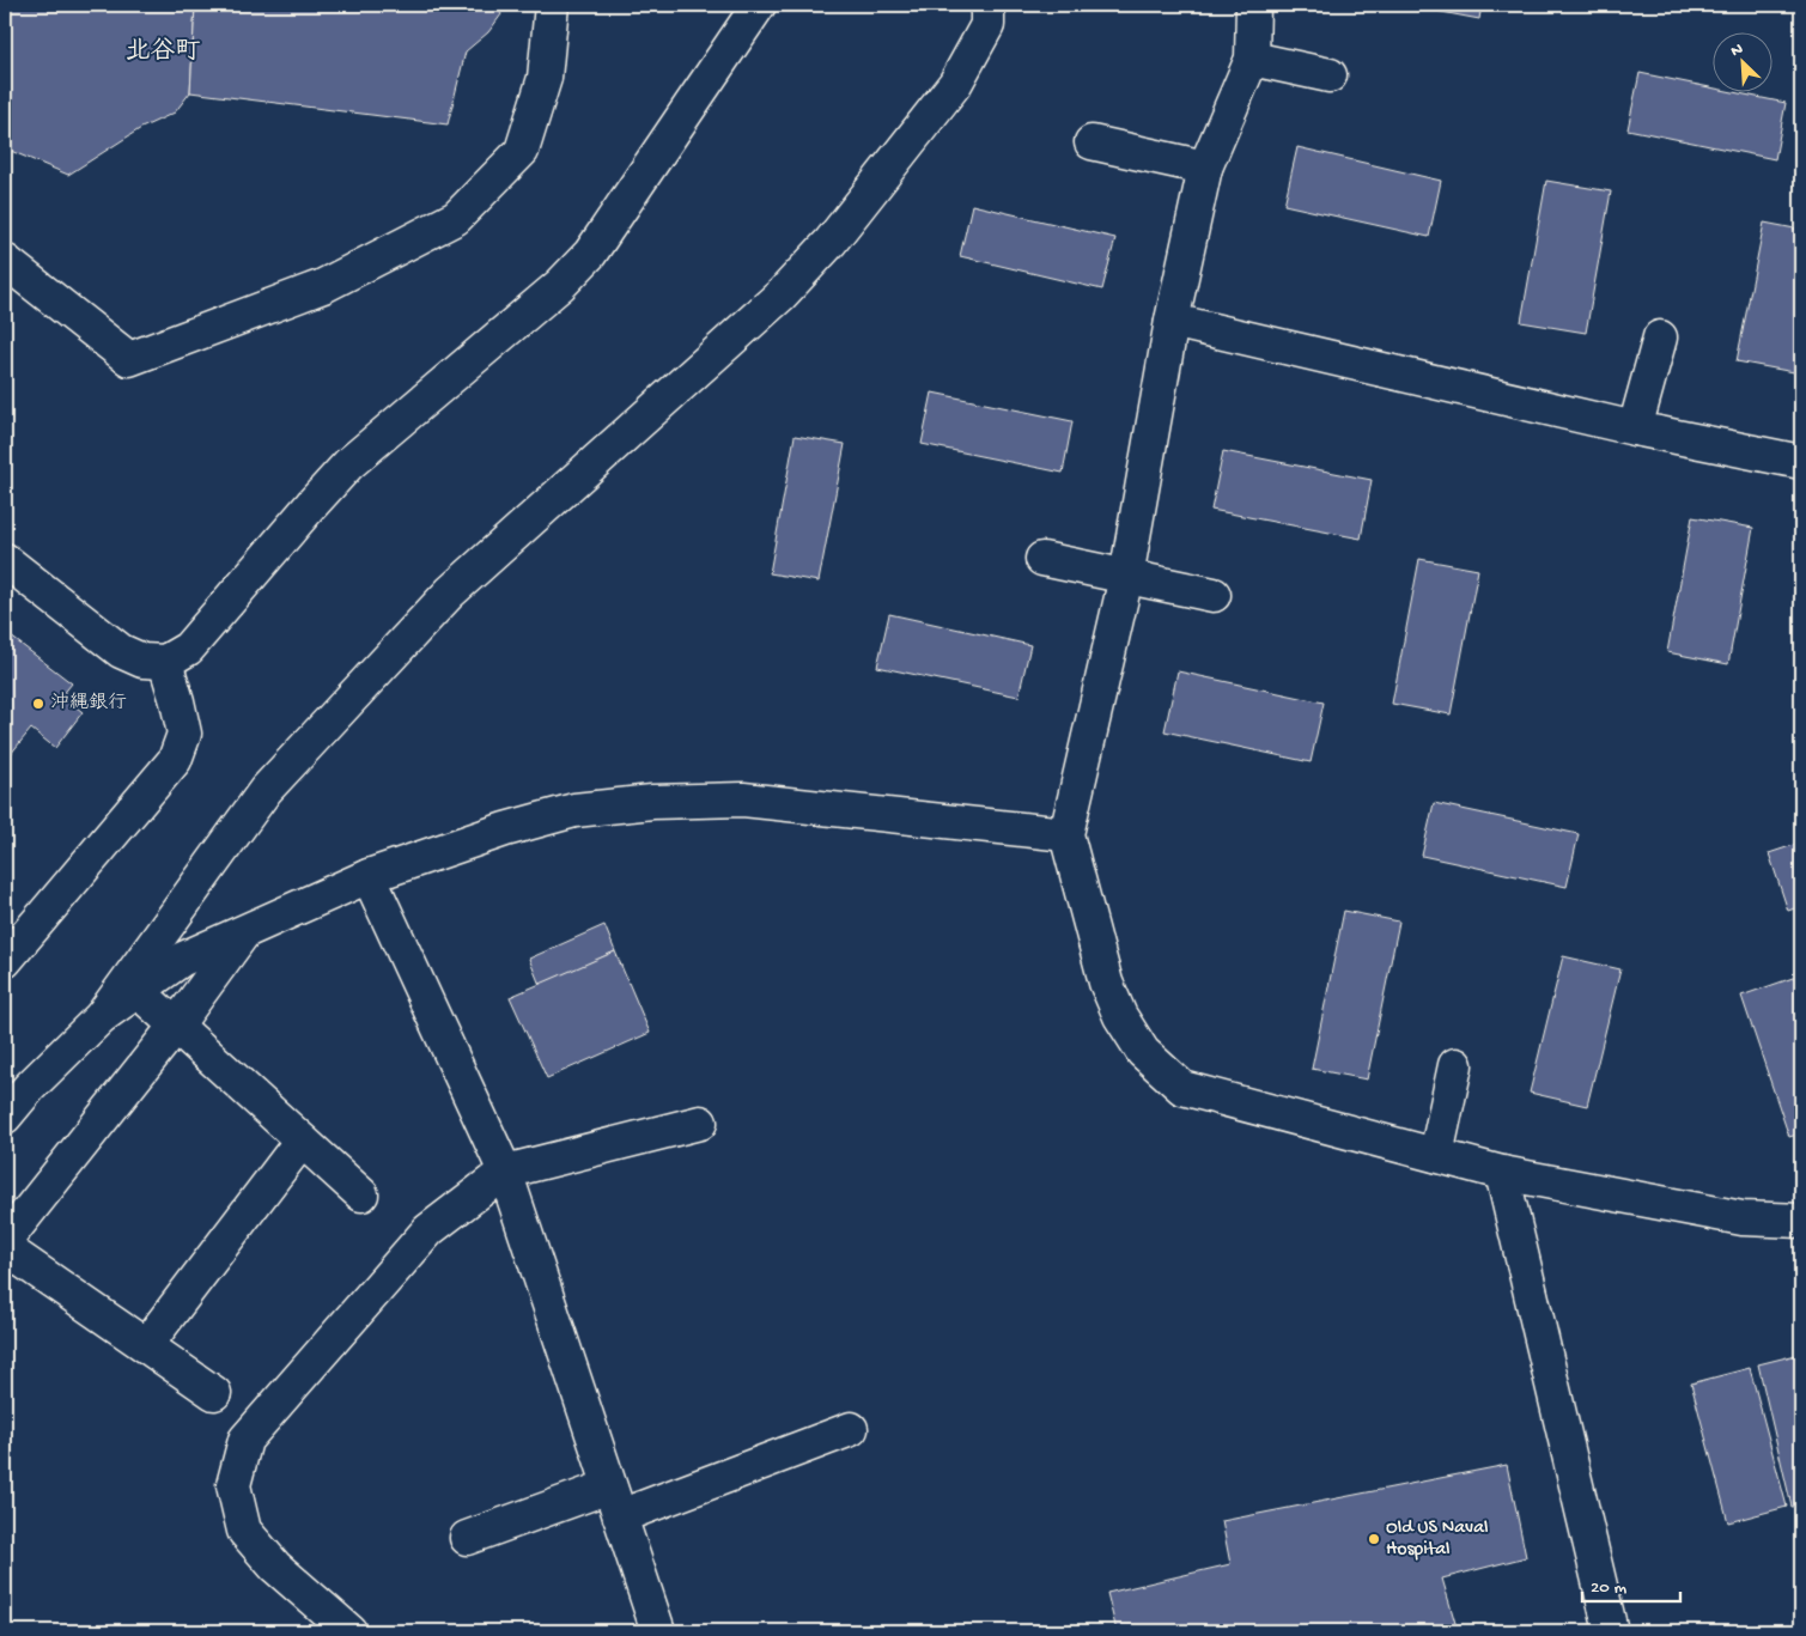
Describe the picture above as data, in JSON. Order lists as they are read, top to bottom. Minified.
{"districts":["北谷町"],"places":["沖縄銀行","Old US Naval Hospital"],"scale_bar":"20 m","north":"top left"}
